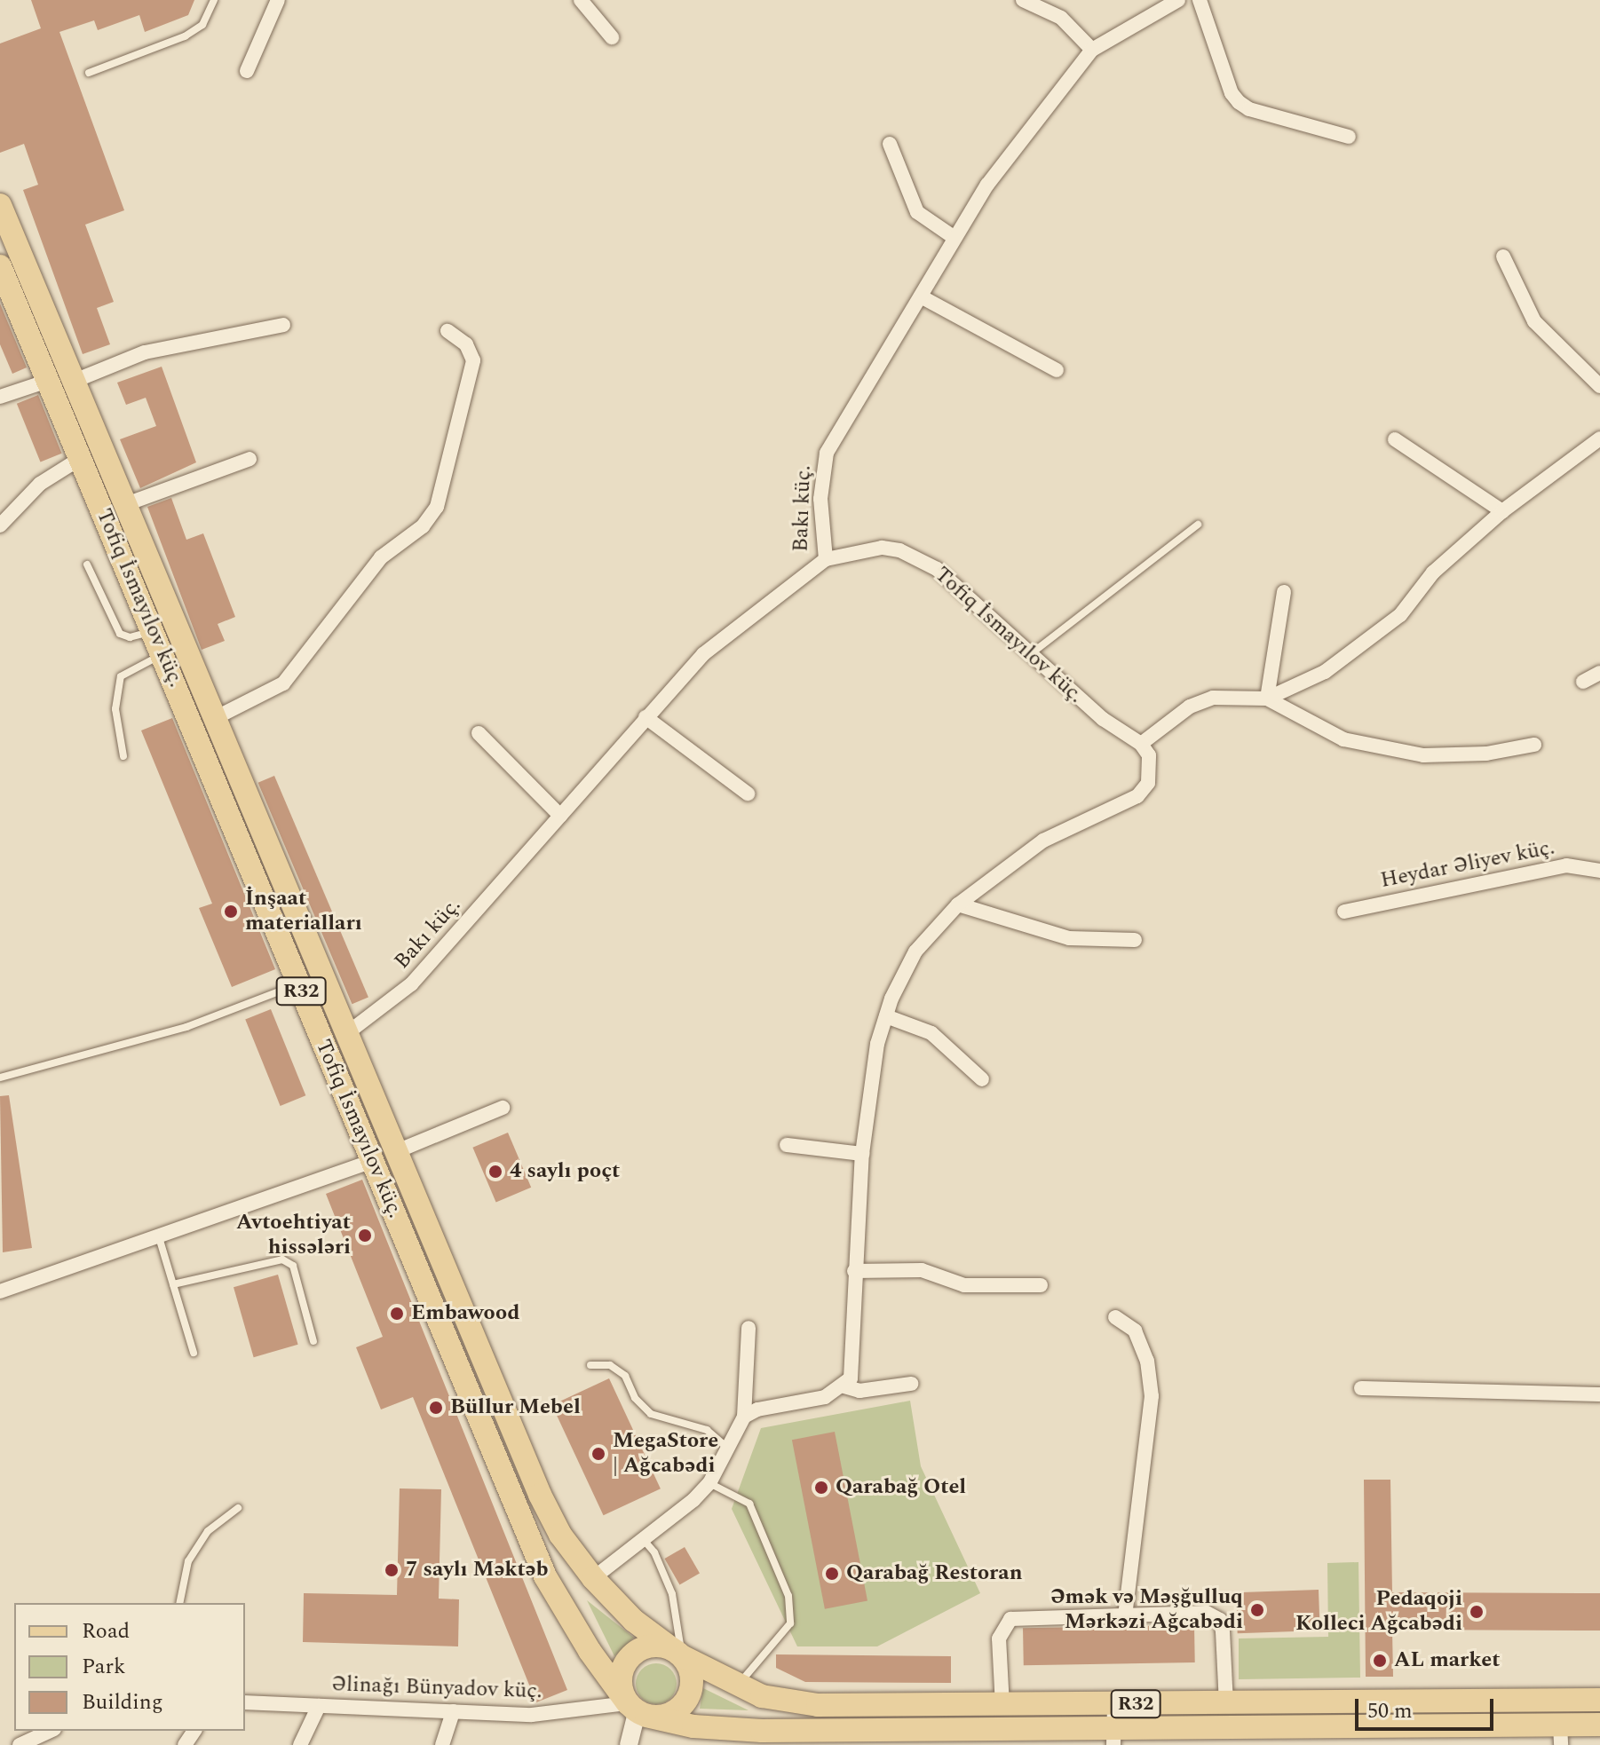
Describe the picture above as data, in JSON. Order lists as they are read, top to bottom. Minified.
{"streets":{"main road":["Tofiq İsmayılov küç.","R32"],"street":["Bakı küç.","Heydar Əliyev küç.","Əlinağı Bünyadov küç."]},"crossings":[["Bakı küç.","Tofiq İsmayılov küç."],["Bakı küç.","R32"],["Tofiq İsmayılov küç.","R32"],["Tofiq İsmayılov küç.","Əlinağı Bünyadov küç."],["R32","Əlinağı Bünyadov küç."]],"places":["İnşaat materialları","4 saylı poçt","Avtoehtiyat hissələri","Embawood","Büllur Mebel","MegaStore | Ağcabədi","Qarabağ Otel","7 saylı Məktəb","Qarabağ Restoran","Əmək və Məşğulluq Mərkəzi Ağcabədi","Pedaqoji Kolleci Ağcabədi","AL market"],"legend":["Road","Park","Building"],"scale_bar":"50 m"}
